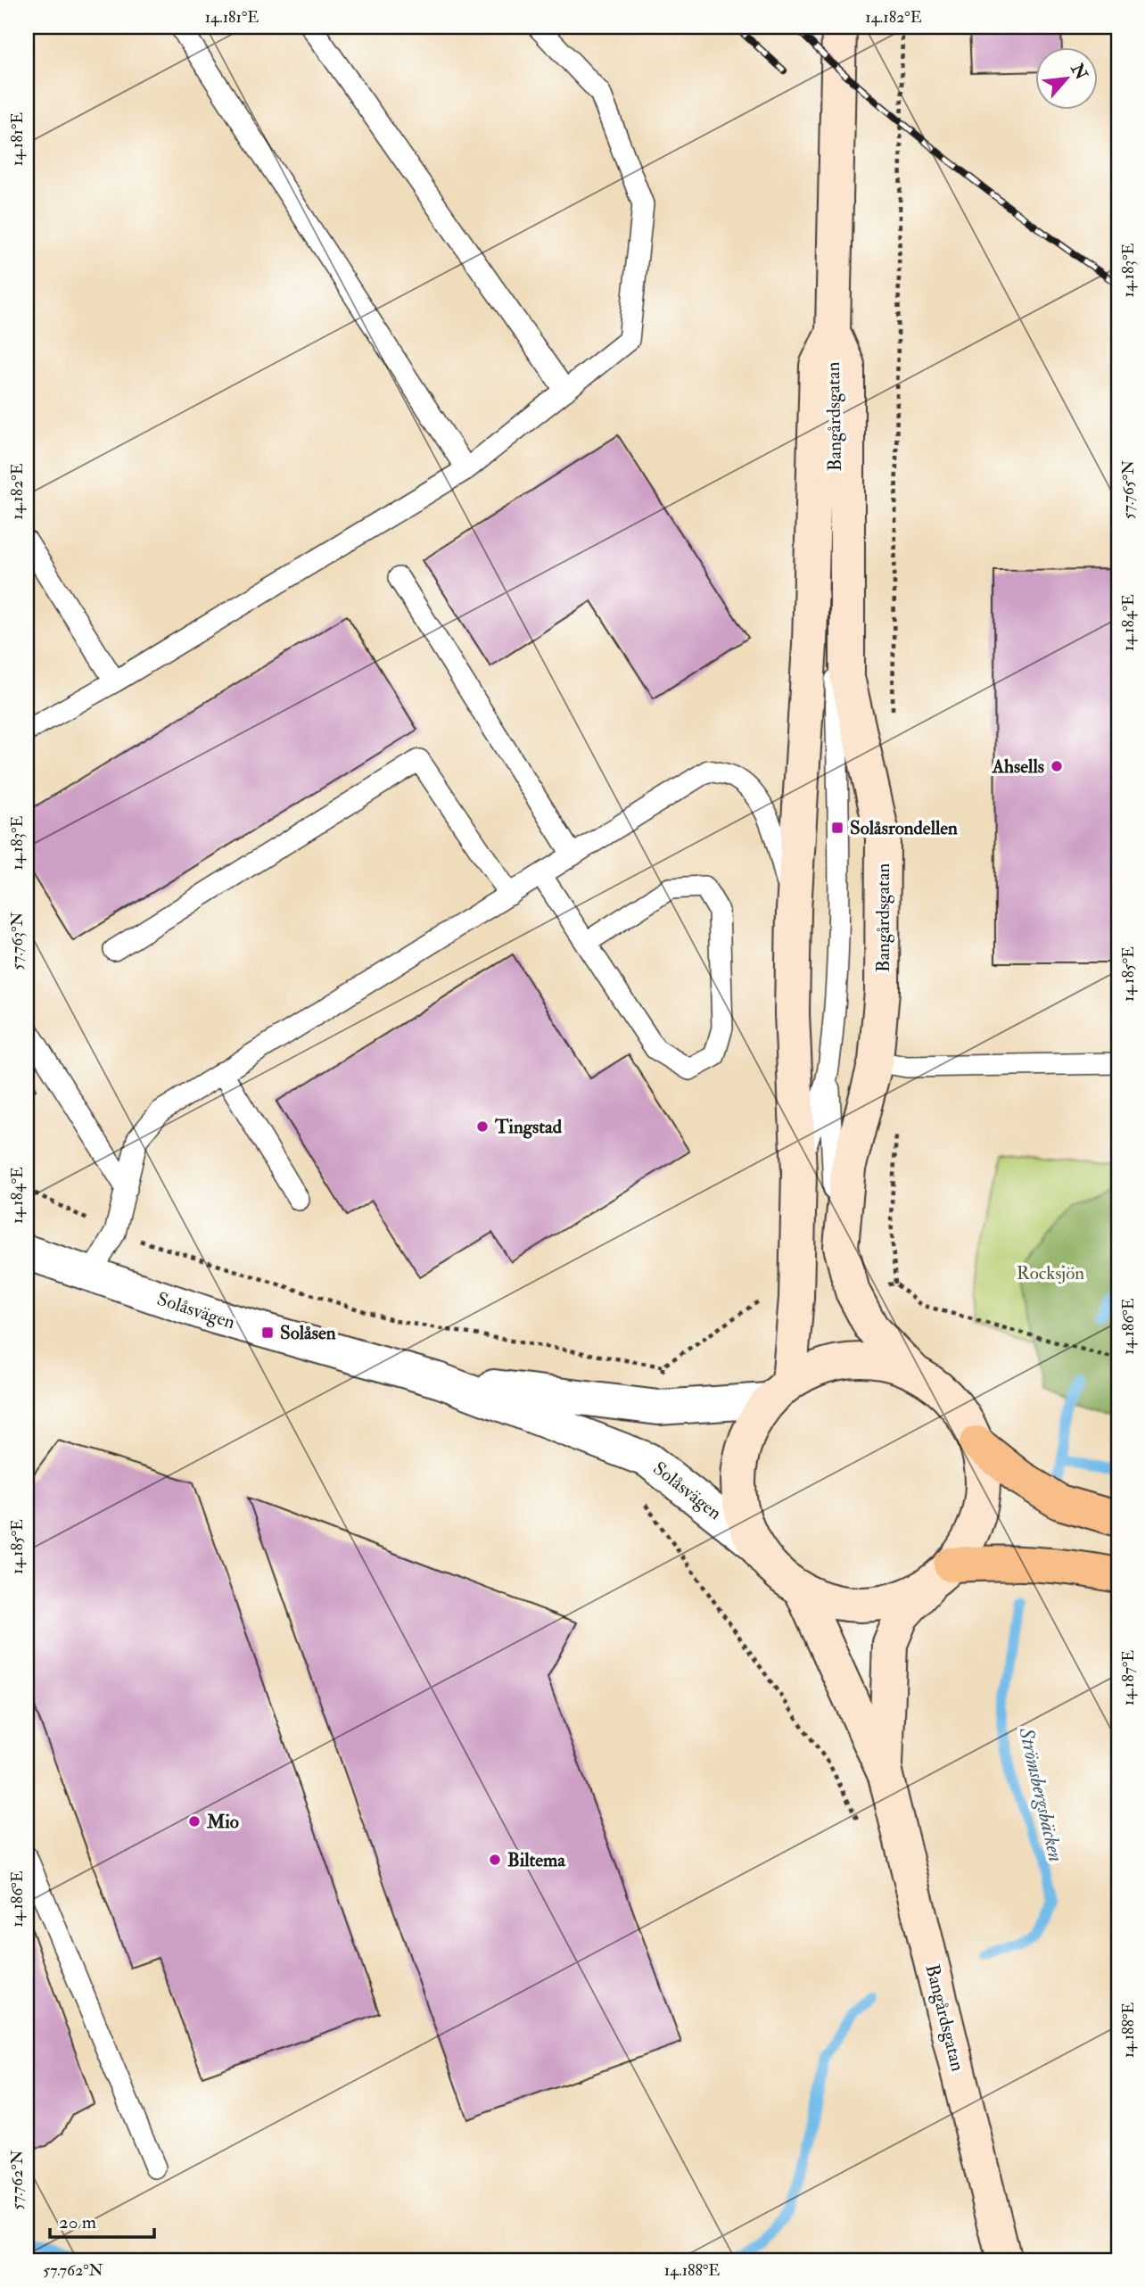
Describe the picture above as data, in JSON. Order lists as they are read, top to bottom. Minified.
{"streets":{"main road":["Bangårdsgatan"],"street":["Solåsvägen"]},"crossings":[["Bangårdsgatan","Solåsvägen"]],"water":["Strömsbergsbäcken"],"parks":["Rocksjön"],"places":{"other":["Ahsells","Tingstad","Mio","Biltema"],"transit":["Solåsrondellen","Solåsen"]},"scale_bar":"20 m","north":"top right","coordinates":["14.181°E","14.182°E","14.183°E","57.765°N","14.184°E","57.763°N","14.185°E","14.186°E","14.187°E","14.188°E","57.762°N"]}
